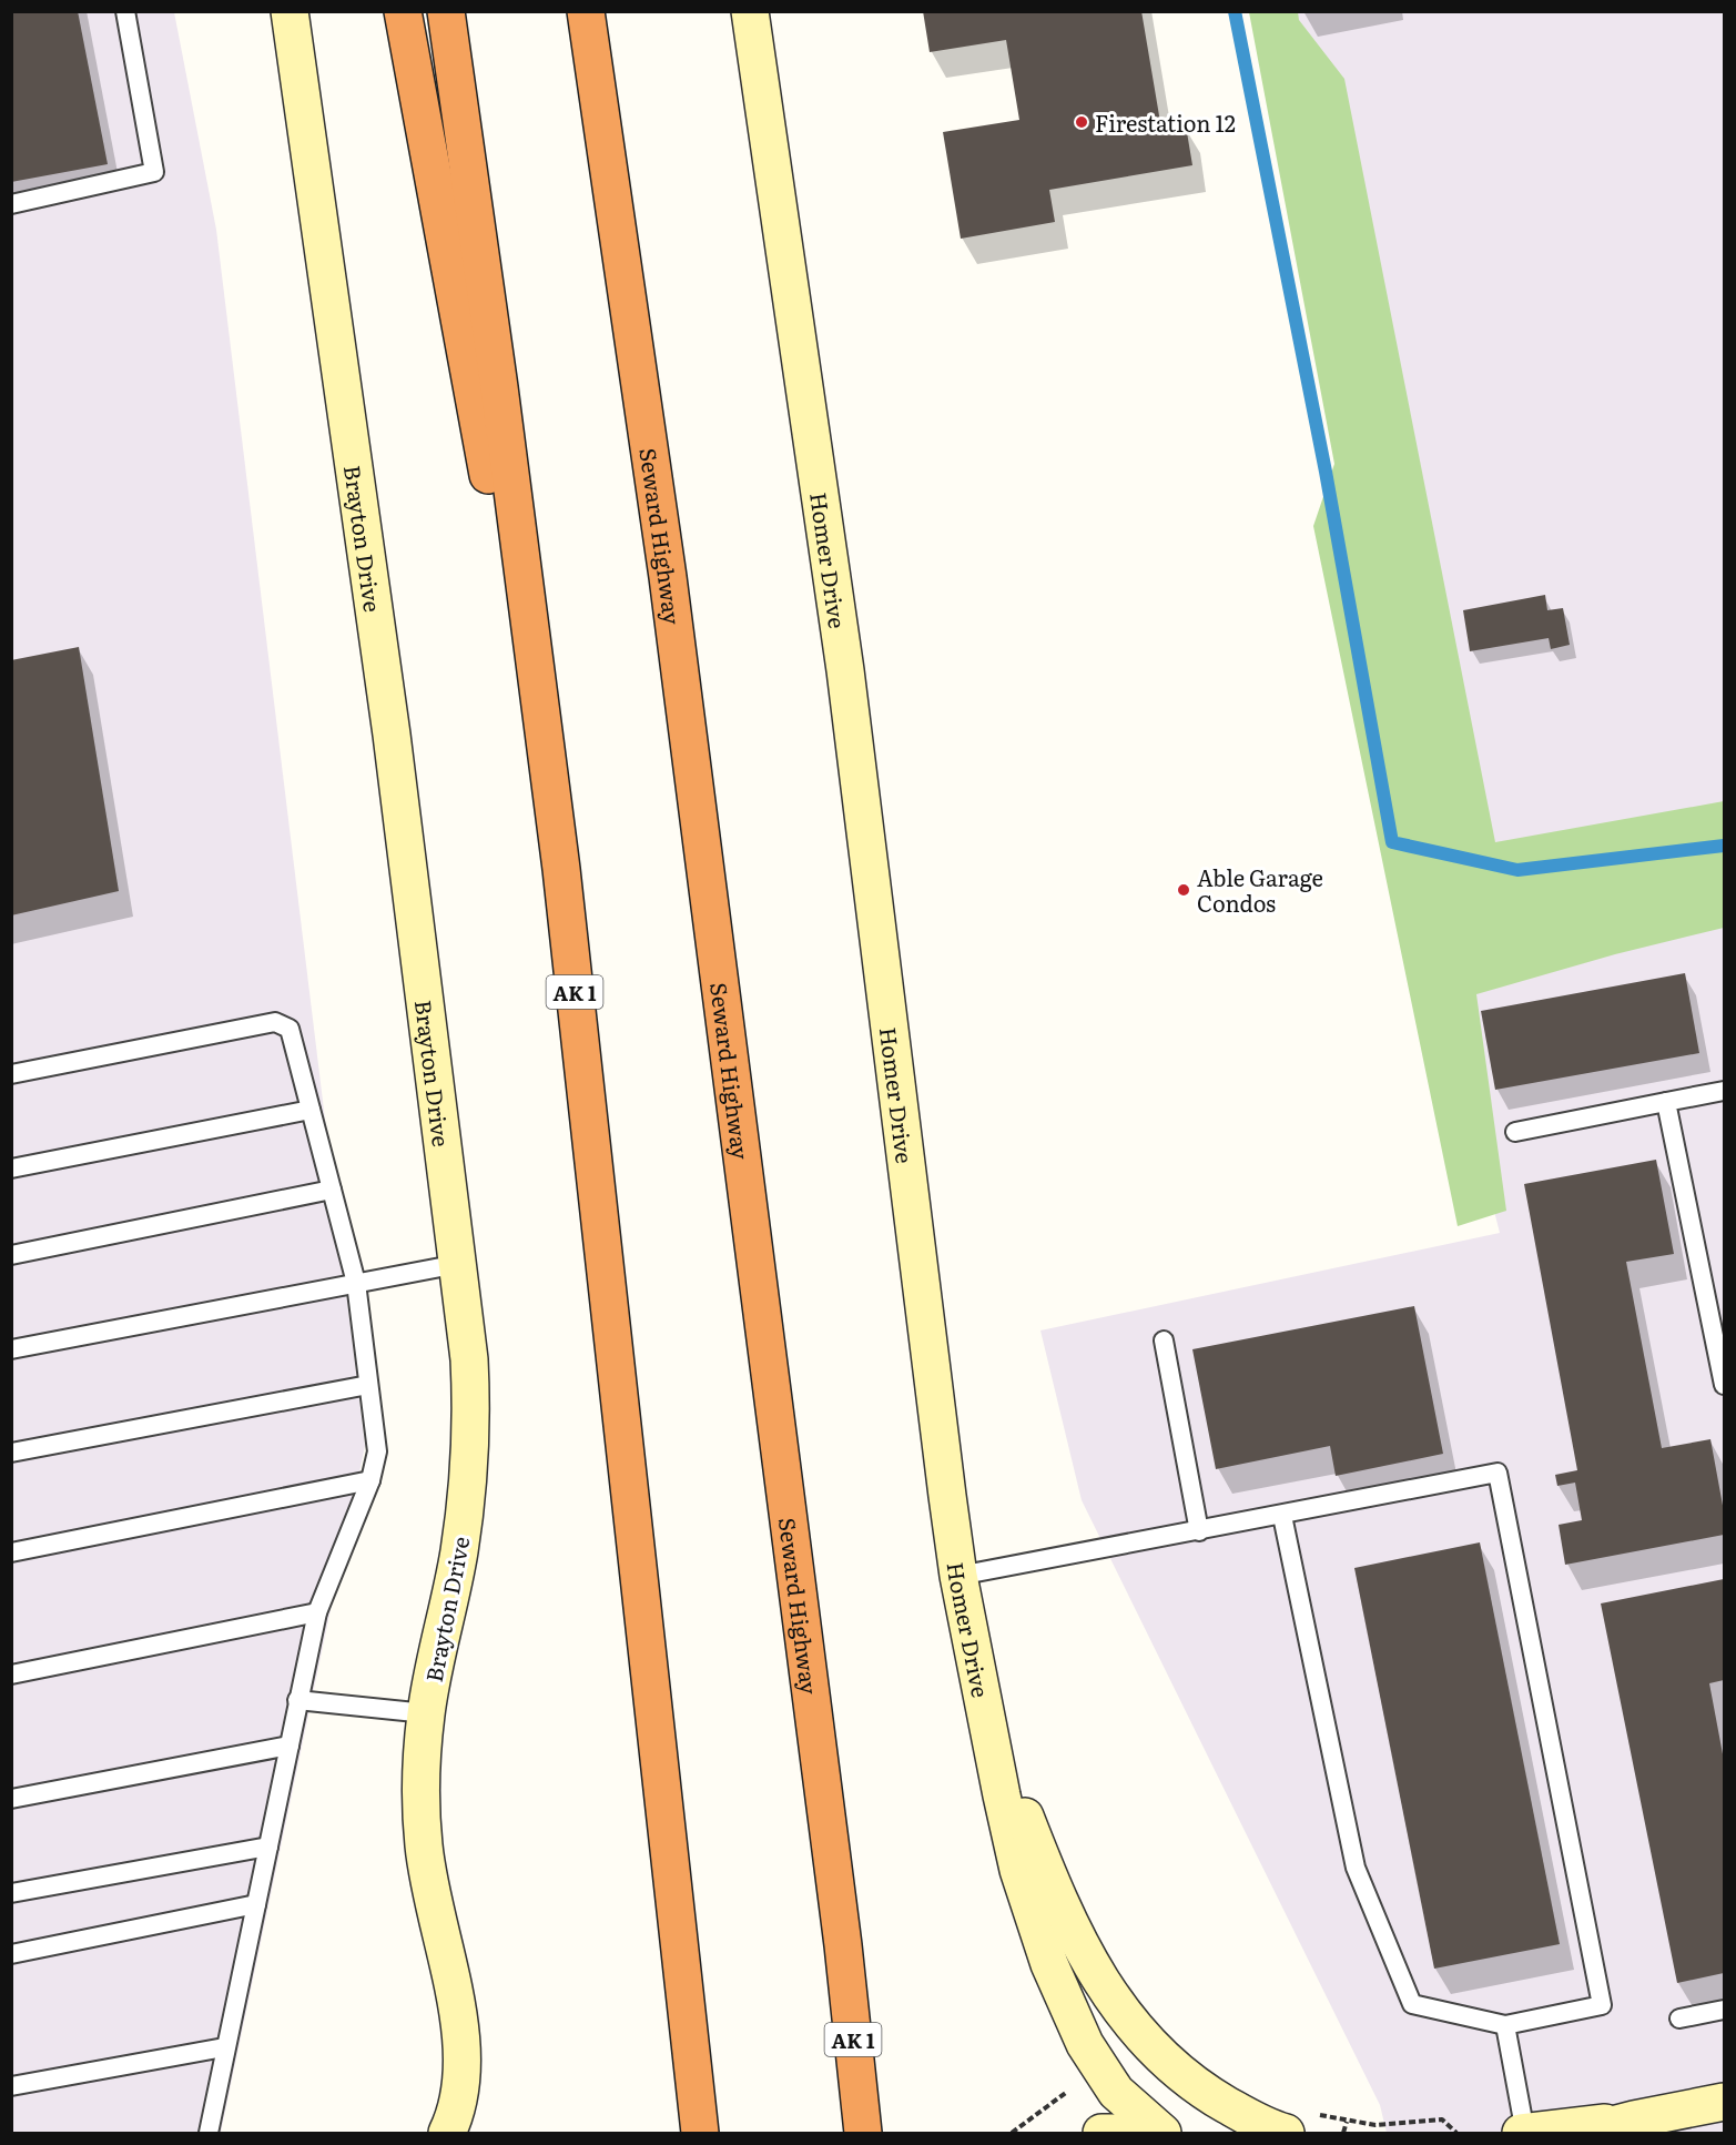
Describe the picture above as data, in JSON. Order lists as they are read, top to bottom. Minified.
{"streets":{"highway":["Seward Highway","AK 1"],"street":["Brayton Drive","Homer Drive"]},"places":["Firestation 12","Able Garage Condos"]}
